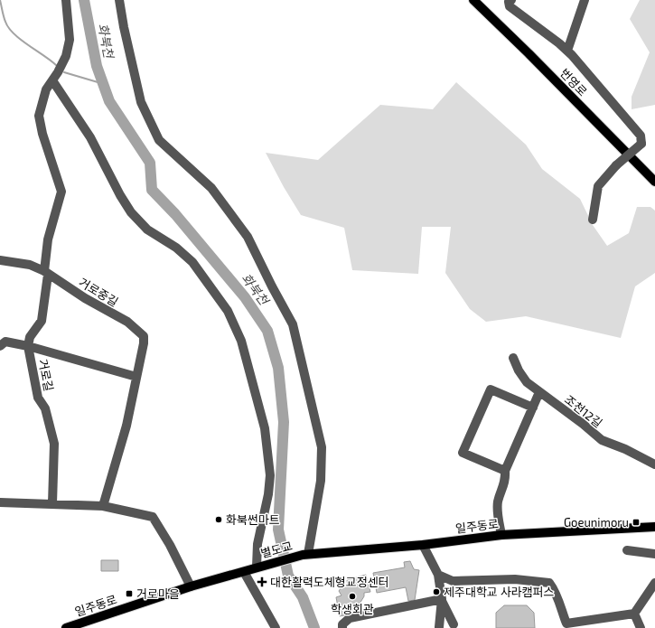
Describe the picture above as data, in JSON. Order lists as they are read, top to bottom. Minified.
{"streets":{"main road":["번영로","일주동로","별도교"],"street":["거로중길","거로길","조천12길"]},"crossings":[["거로중길","거로길"],["일주동로","별도교"]],"water":["화북천"],"places":{"other":["화북썬마트","제주대학교 사라캠퍼스","학생회관"],"transit":["Goeunimoru","거로마을"],"health":["대한활력도체형교정센터"]}}
